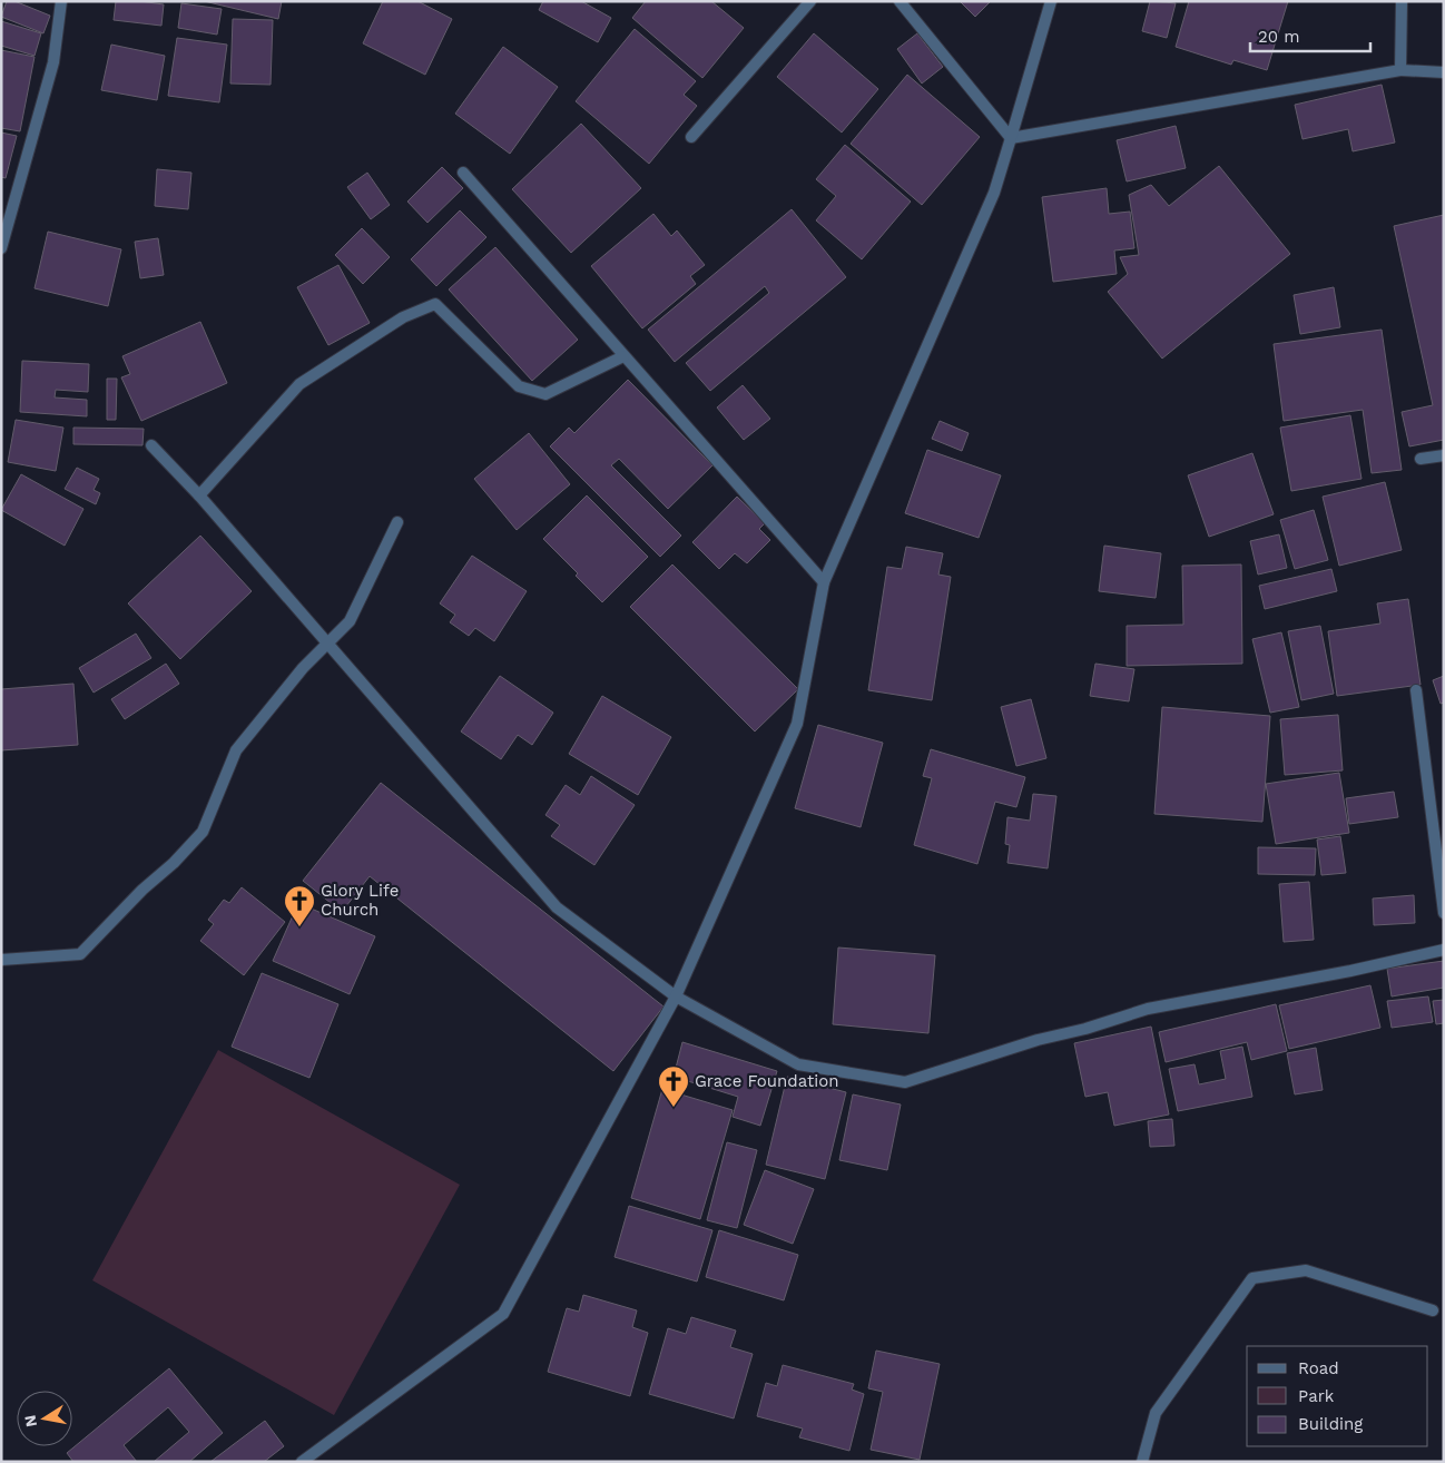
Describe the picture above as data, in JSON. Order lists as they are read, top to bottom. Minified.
{"places":{"church":["Glory Life Church","Grace Foundation"]},"legend":["Road","Park","Building"],"scale_bar":"20 m","north":"left"}
